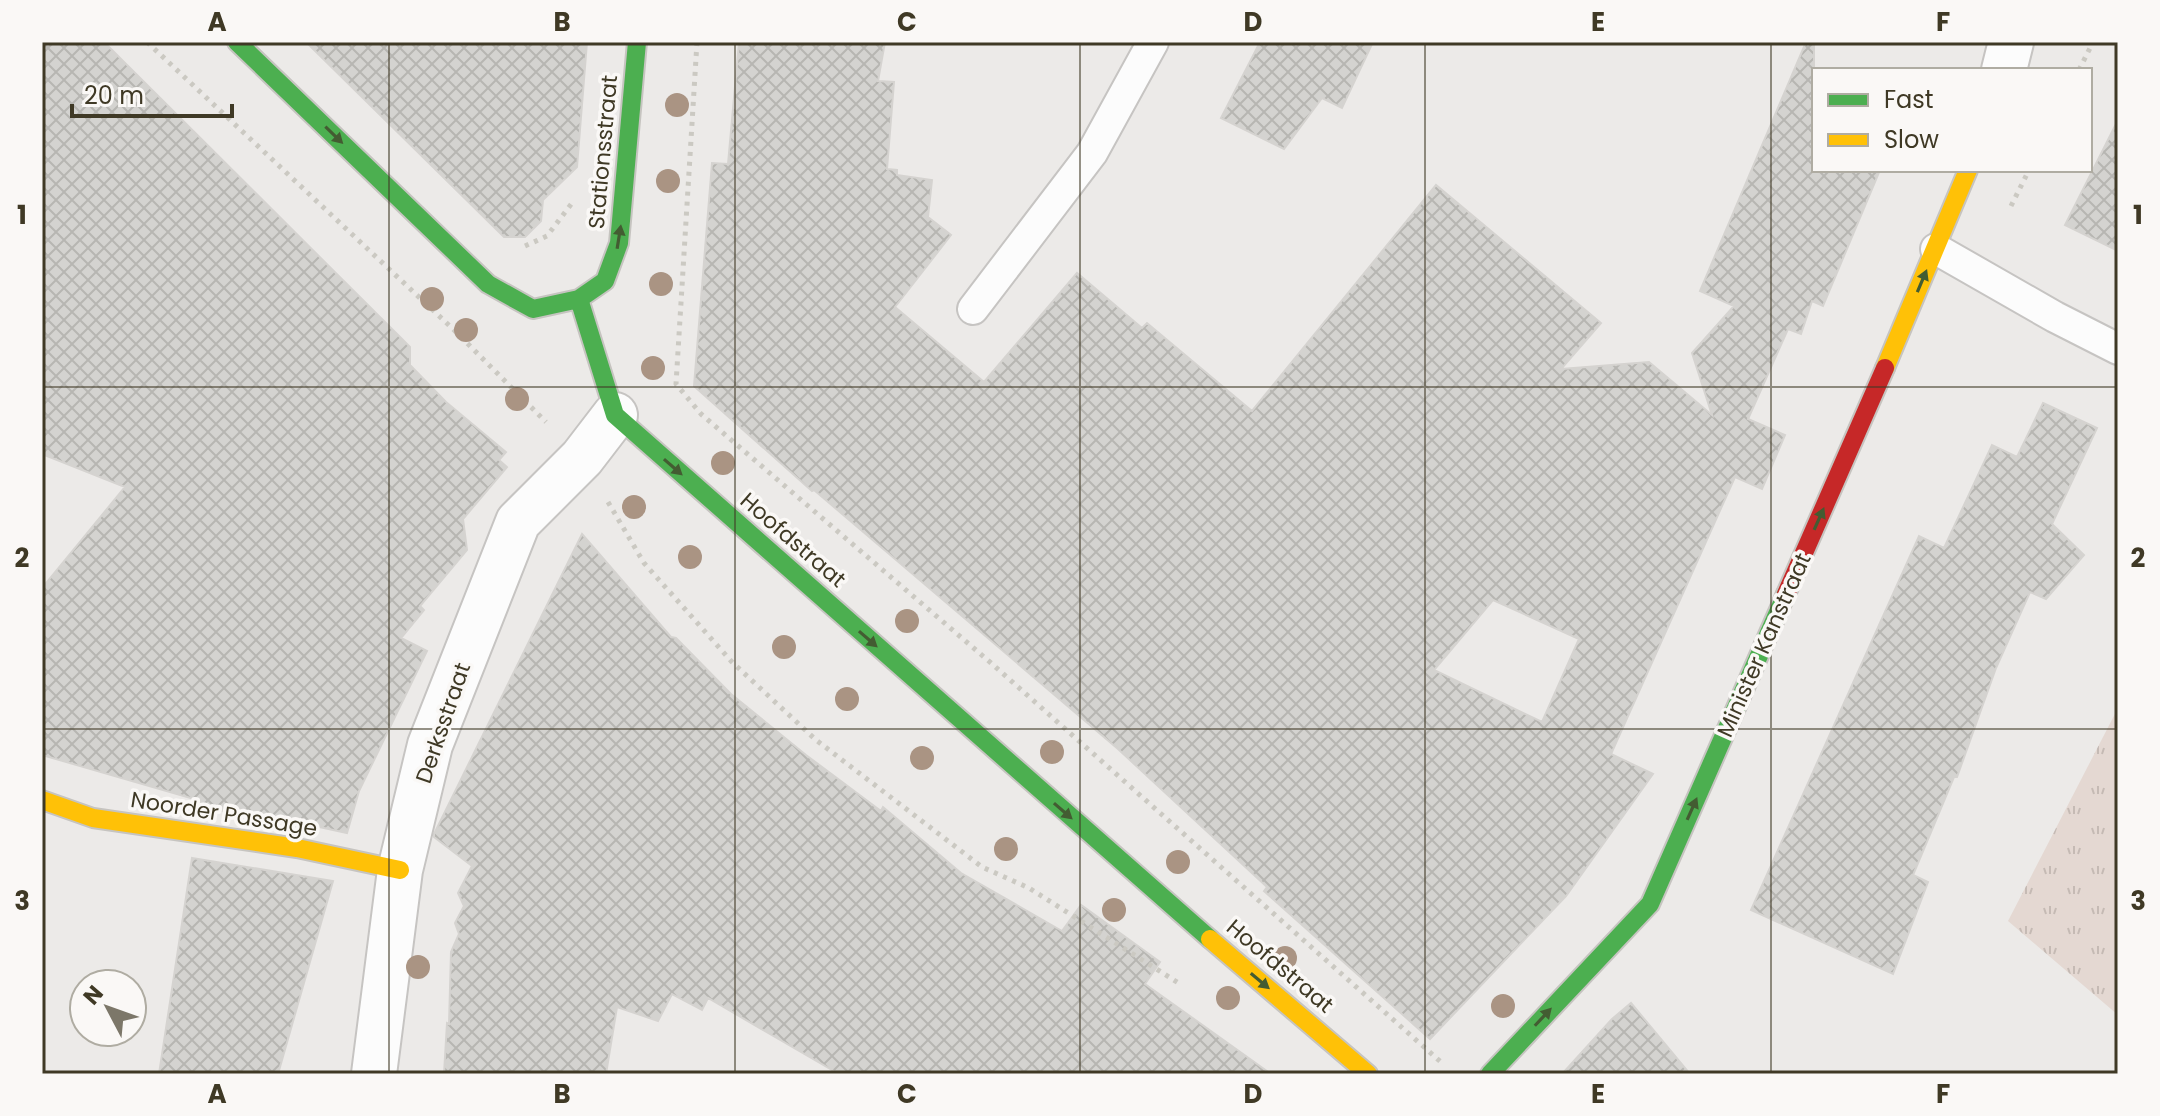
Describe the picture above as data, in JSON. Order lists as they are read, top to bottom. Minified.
{"streets":{"street":["Stationsstraat","Hoofdstraat","Minister Kanstraat","Derksstraat","Noorder Passage"]},"crossings":[["Hoofdstraat","Derksstraat"],["Derksstraat","Noorder Passage"]],"one_way":["Stationsstraat","Hoofdstraat","Minister Kanstraat"],"legend":["Fast","Slow"],"scale_bar":"20 m","north":"top left","grid":{"columns":["A","B","C","D","E","F"],"rows":["1","2","3"]}}
